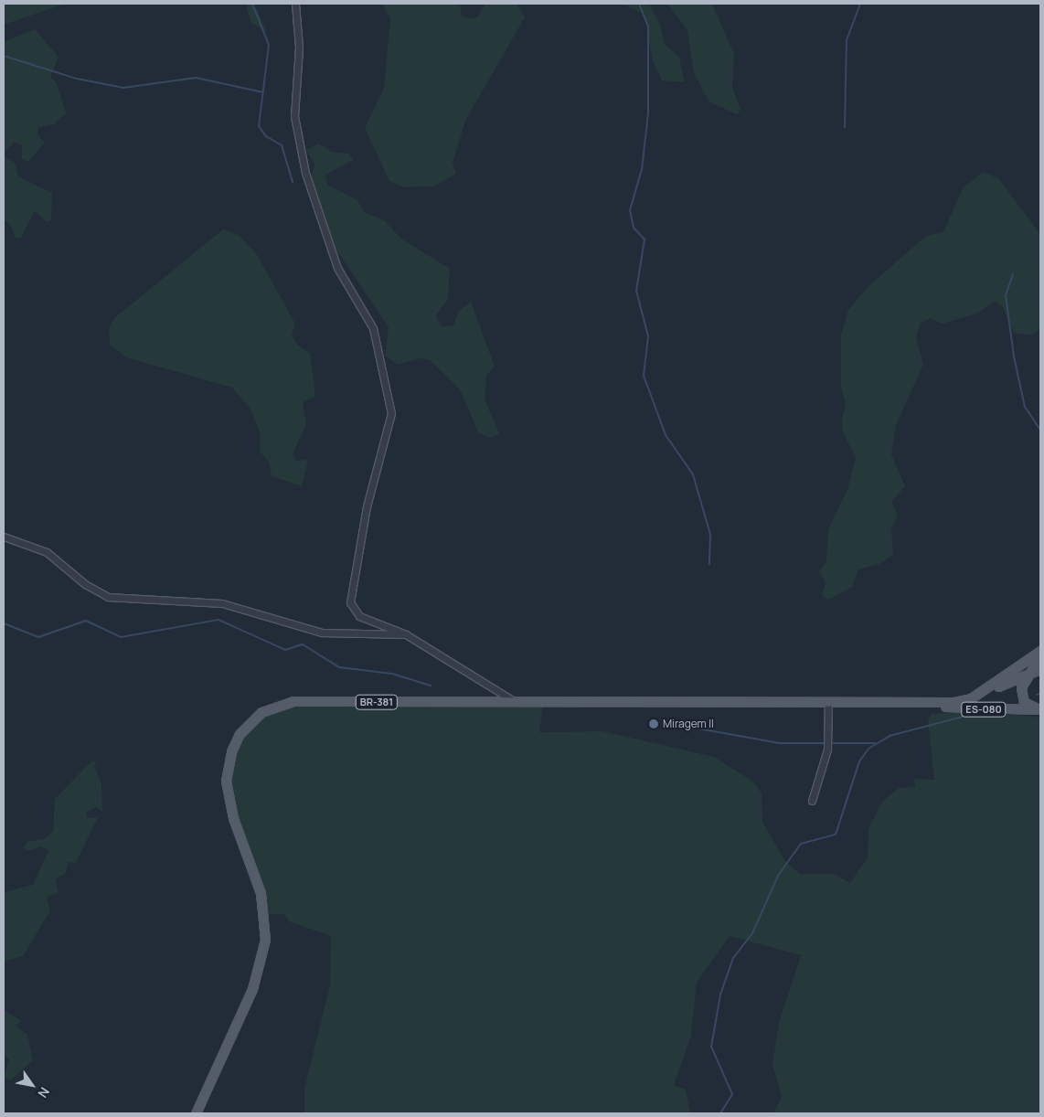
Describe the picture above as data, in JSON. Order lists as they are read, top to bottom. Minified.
{"streets":{"main road":["BR-381","ES-080"]},"crossings":[["BR-381","ES-080"]],"places":["Miragem II"],"north":"bottom right"}
